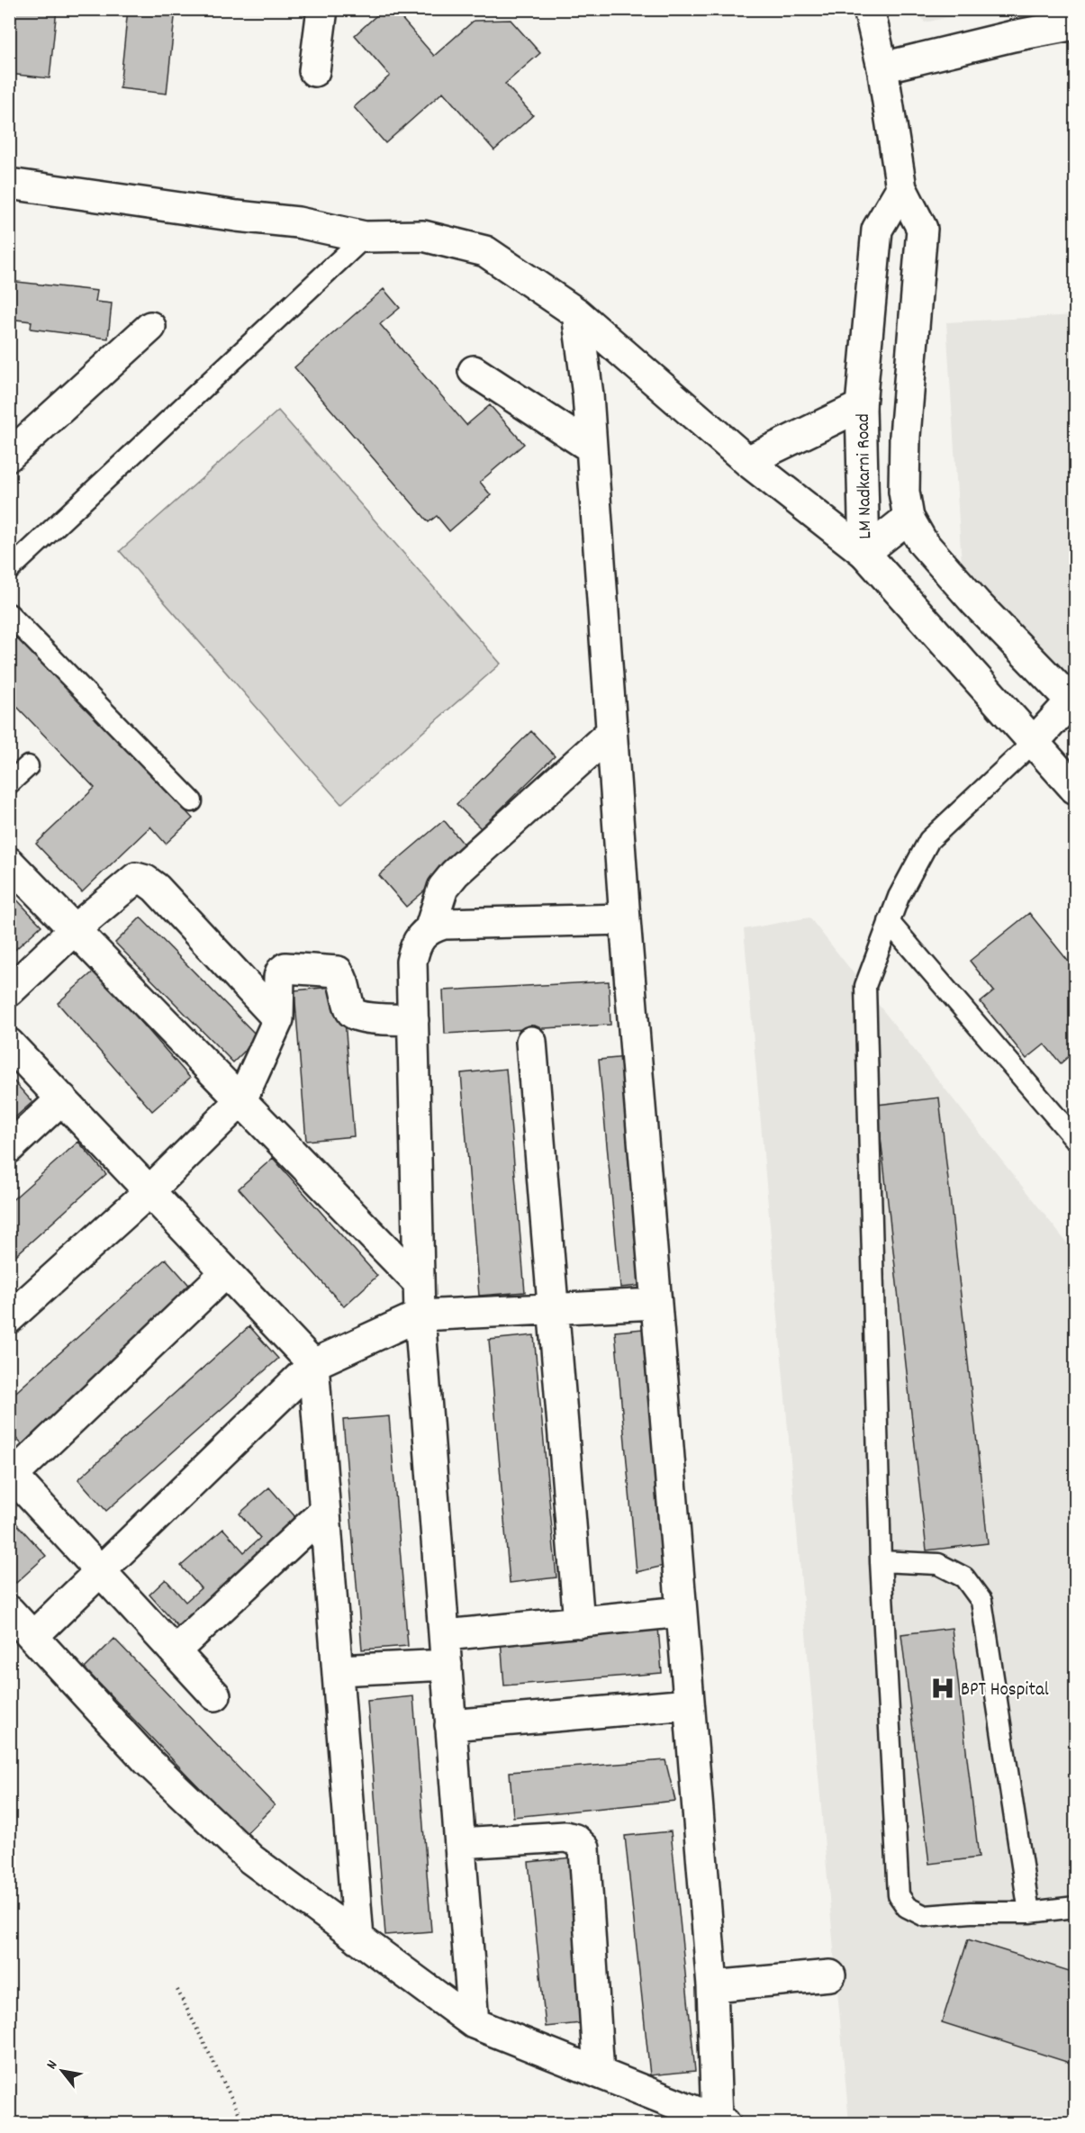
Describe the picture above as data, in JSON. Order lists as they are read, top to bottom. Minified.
{"streets":{"street":["LM Nadkarni Road"]},"places":{"hospital":["BPT Hospital"]},"north":"top left"}
